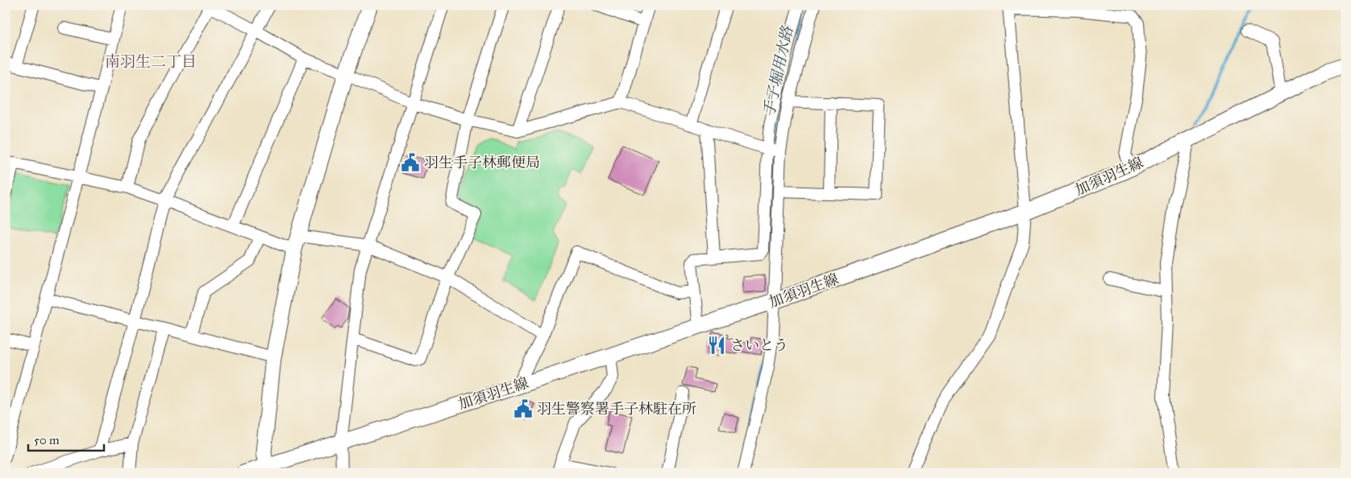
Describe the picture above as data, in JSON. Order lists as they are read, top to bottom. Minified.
{"streets":{"main road":["加須羽生線"]},"districts":["南羽生二丁目"],"water":["手子堀用水路"],"places":{"public building":["羽生手子林郵便局","羽生警察署手子林駐在所"],"restaurant":["さいとう"]},"scale_bar":"50 m"}
